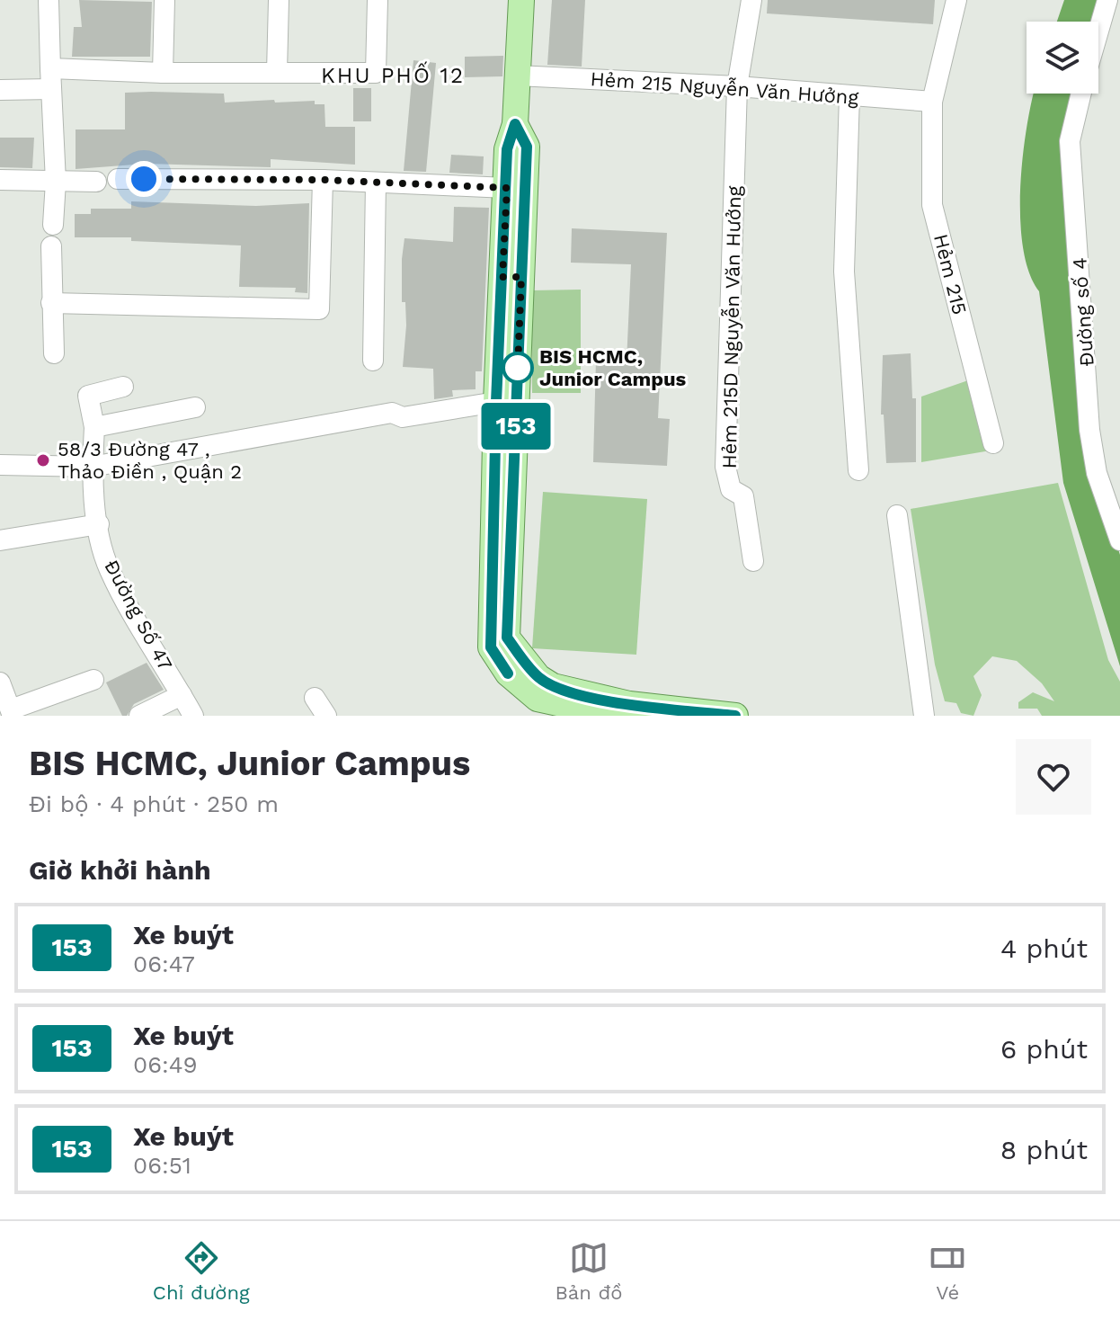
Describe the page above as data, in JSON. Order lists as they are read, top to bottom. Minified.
{"streets":{"street":["Hẻm 215 Nguyễn Văn Hưởng","Hẻm 215","Đường số 4","Hẻm 215D Nguyễn Văn Hưởng","Đường Số 47"]},"crossings":[["Hẻm 215 Nguyễn Văn Hưởng","Hẻm 215"],["Hẻm 215 Nguyễn Văn Hưởng","Hẻm 215D Nguyễn Văn Hưởng"]],"districts":["KHU PHỐ 12"],"places":["BIS HCMC, Junior Campus","58/3 Đường 47 , Thảo Điền , Quận 2"],"lines":["bus line 153"],"page":{"on_map":"153","heading":[["BIS HCMC, Junior Campus","Đi bộ · 4 phút · 250 m"],"Giờ khởi hành"],"list":[{"mark":"153","name":"Xe buýt","note":"06:47","value":"4 phút"},{"mark":"153","name":"Xe buýt","note":"06:49","value":"6 phút"},{"mark":"153","name":"Xe buýt","note":"06:51","value":"8 phút"}],"tabs":["Chỉ đường","Bản đồ","Vé"]}}
